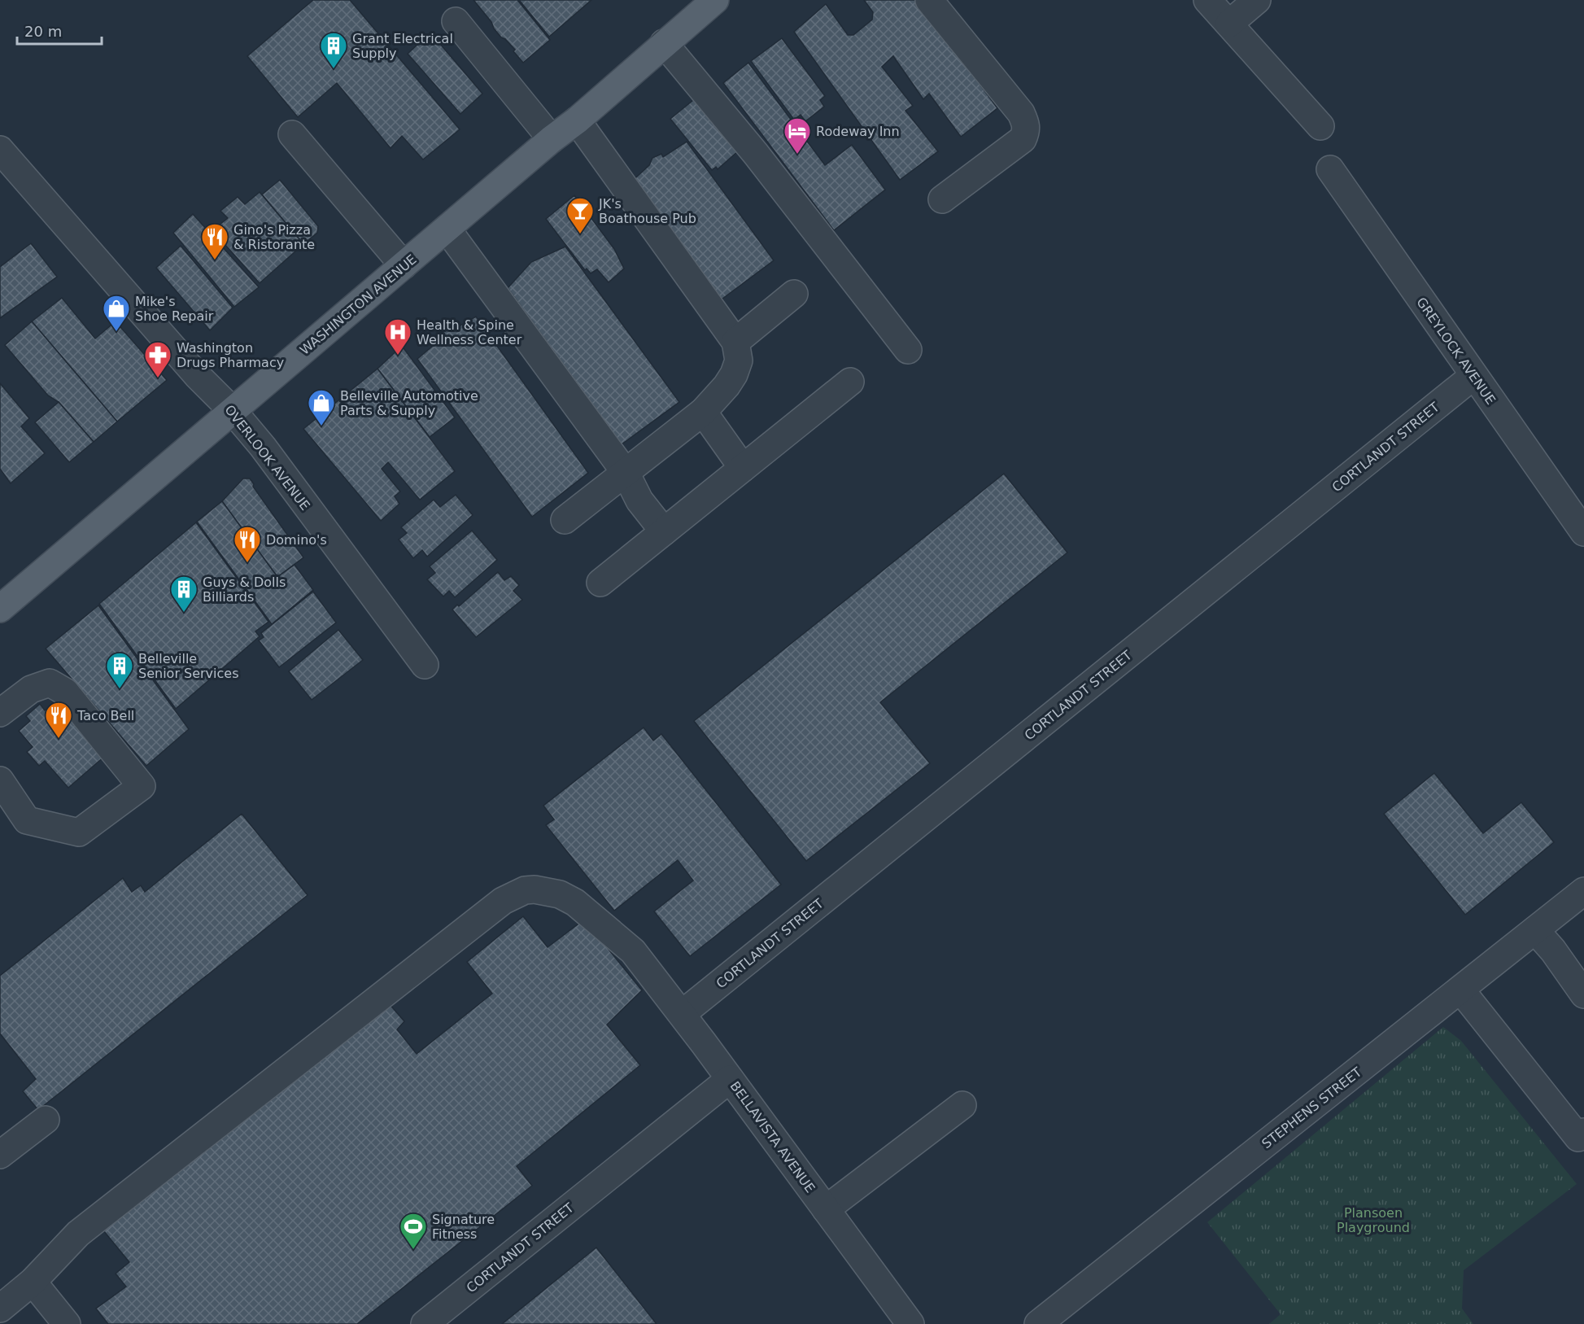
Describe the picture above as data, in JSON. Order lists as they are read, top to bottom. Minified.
{"streets":{"main road":["WASHINGTON AVENUE"],"street":["GREYLOCK AVENUE","CORTLANDT STREET","OVERLOOK AVENUE","STEPHENS STREET","BELLAVISTA AVENUE"]},"crossings":[["WASHINGTON AVENUE","OVERLOOK AVENUE"],["GREYLOCK AVENUE","CORTLANDT STREET"],["CORTLANDT STREET","BELLAVISTA AVENUE"]],"parks":["Plansoen Playground"],"places":{"building":["Grant Electrical Supply","Guys & Dolls Billiards","Belleville Senior Services"],"hotel":["Rodeway Inn"],"bar":["JK's Boathouse Pub"],"restaurant":["Gino's Pizza & Ristorante","Domino's","Taco Bell"],"shop":["Mike's Shoe Repair","Belleville Automotive Parts & Supply"],"hospital":["Health & Spine Wellness Center"],"pharmacy":["Washington Drugs Pharmacy"],"sports":["Signature Fitness"]},"scale_bar":"20 m"}
